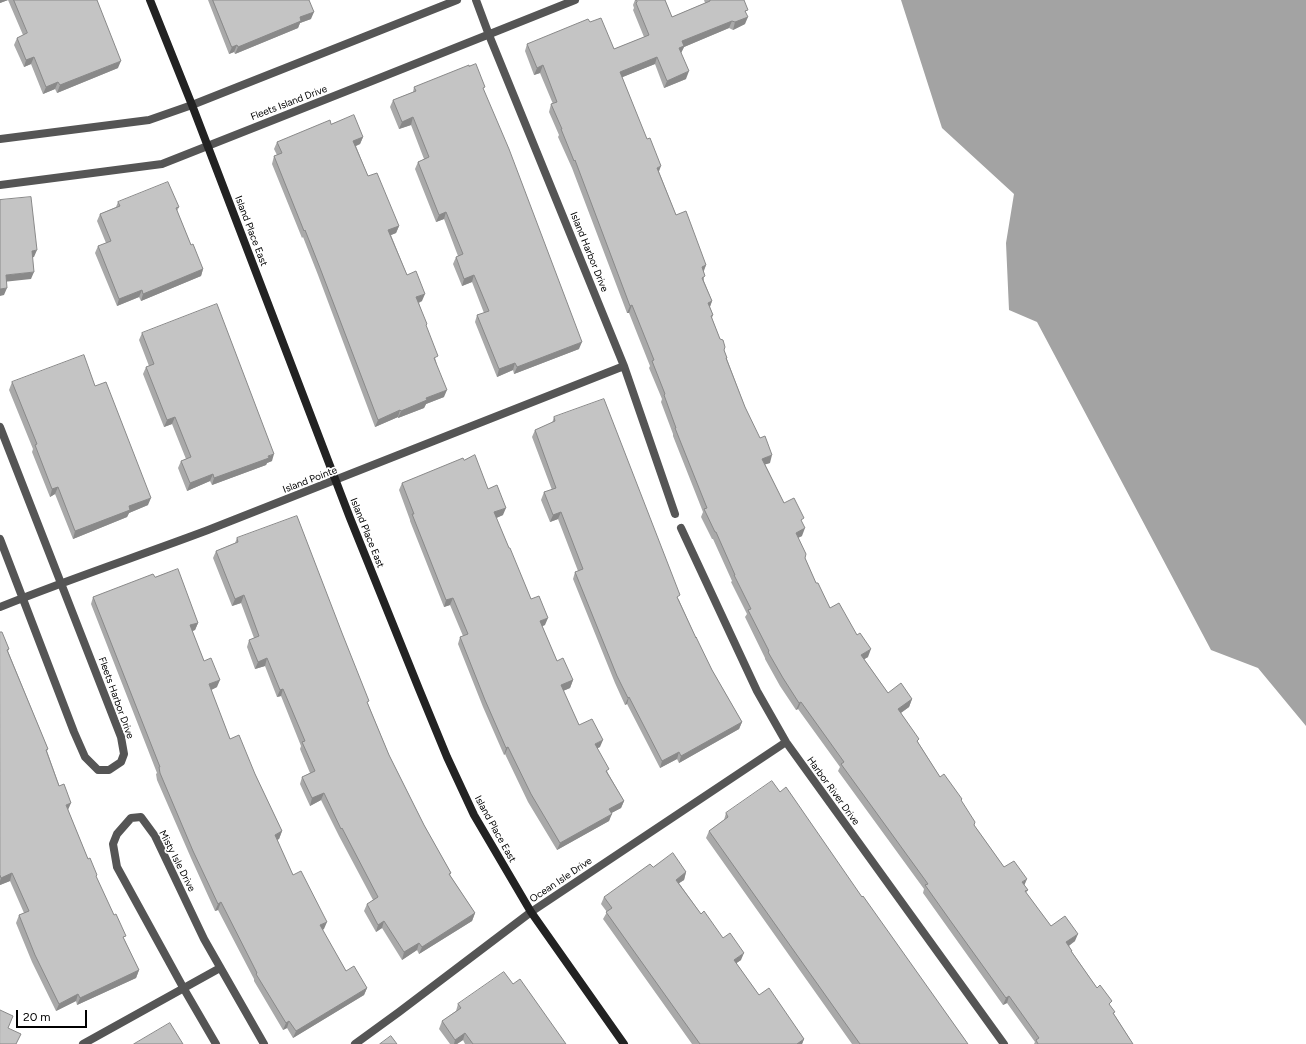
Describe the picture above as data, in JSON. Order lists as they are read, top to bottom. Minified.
{"streets":{"street":["Fleets Island Drive","Island Place East","Island Harbor Drive","Island Pointe","Fleets Harbor Drive","Harbor River Drive","Misty Isle Drive","Ocean Isle Drive"]},"crossings":[["Fleets Island Drive","Island Place East"],["Fleets Island Drive","Island Harbor Drive"],["Island Place East","Island Pointe"],["Island Place East","Ocean Isle Drive"],["Island Harbor Drive","Island Pointe"],["Island Pointe","Fleets Harbor Drive"],["Harbor River Drive","Ocean Isle Drive"]],"scale_bar":"20 m"}
